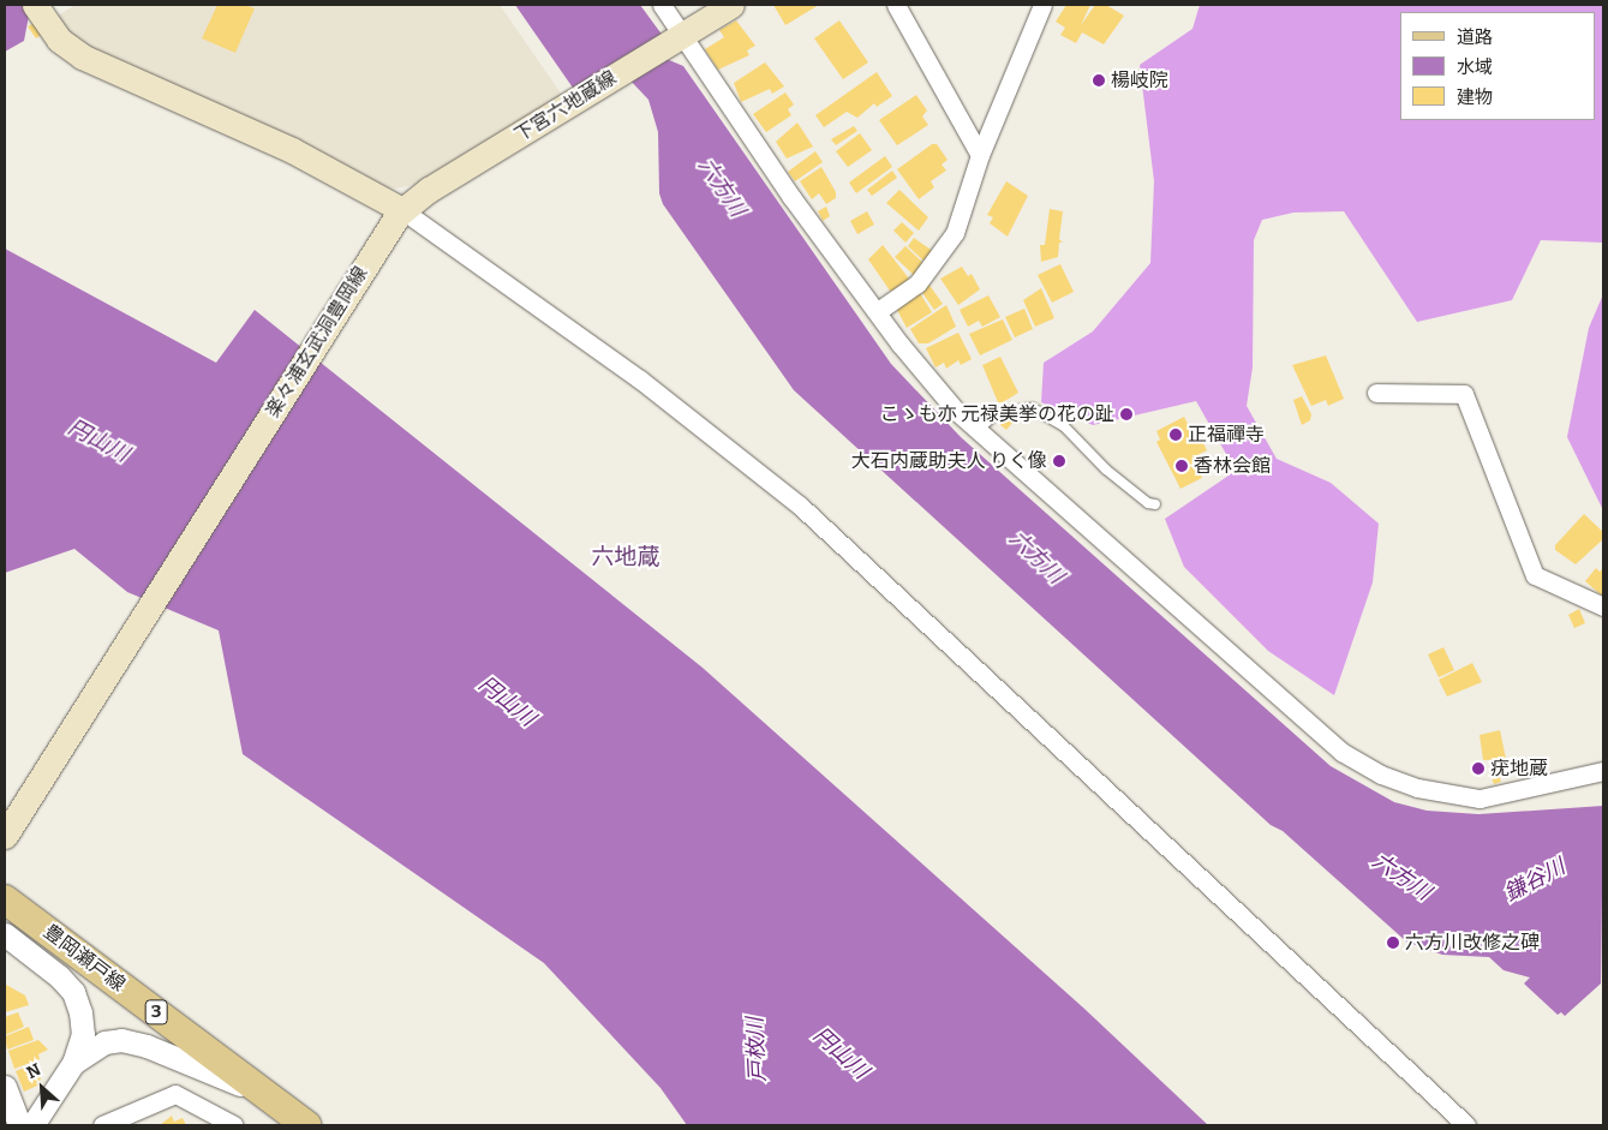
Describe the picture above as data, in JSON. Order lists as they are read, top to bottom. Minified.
{"streets":{"main road":["下宮六地蔵線","楽々浦玄武洞豊岡線","豊岡瀬戸線","3"]},"crossings":[["下宮六地蔵線","楽々浦玄武洞豊岡線"]],"districts":["六地蔵"],"water":["六方川","円山川","鎌谷川","戸枚川"],"places":["楊岐院","こゝも亦 元禄美挙の花の趾","正福禪寺","大石内蔵助夫人 りく像","香林会館","疣地蔵","六方川改修之碑"],"legend":["道路","水域","建物"],"north":"top left"}
